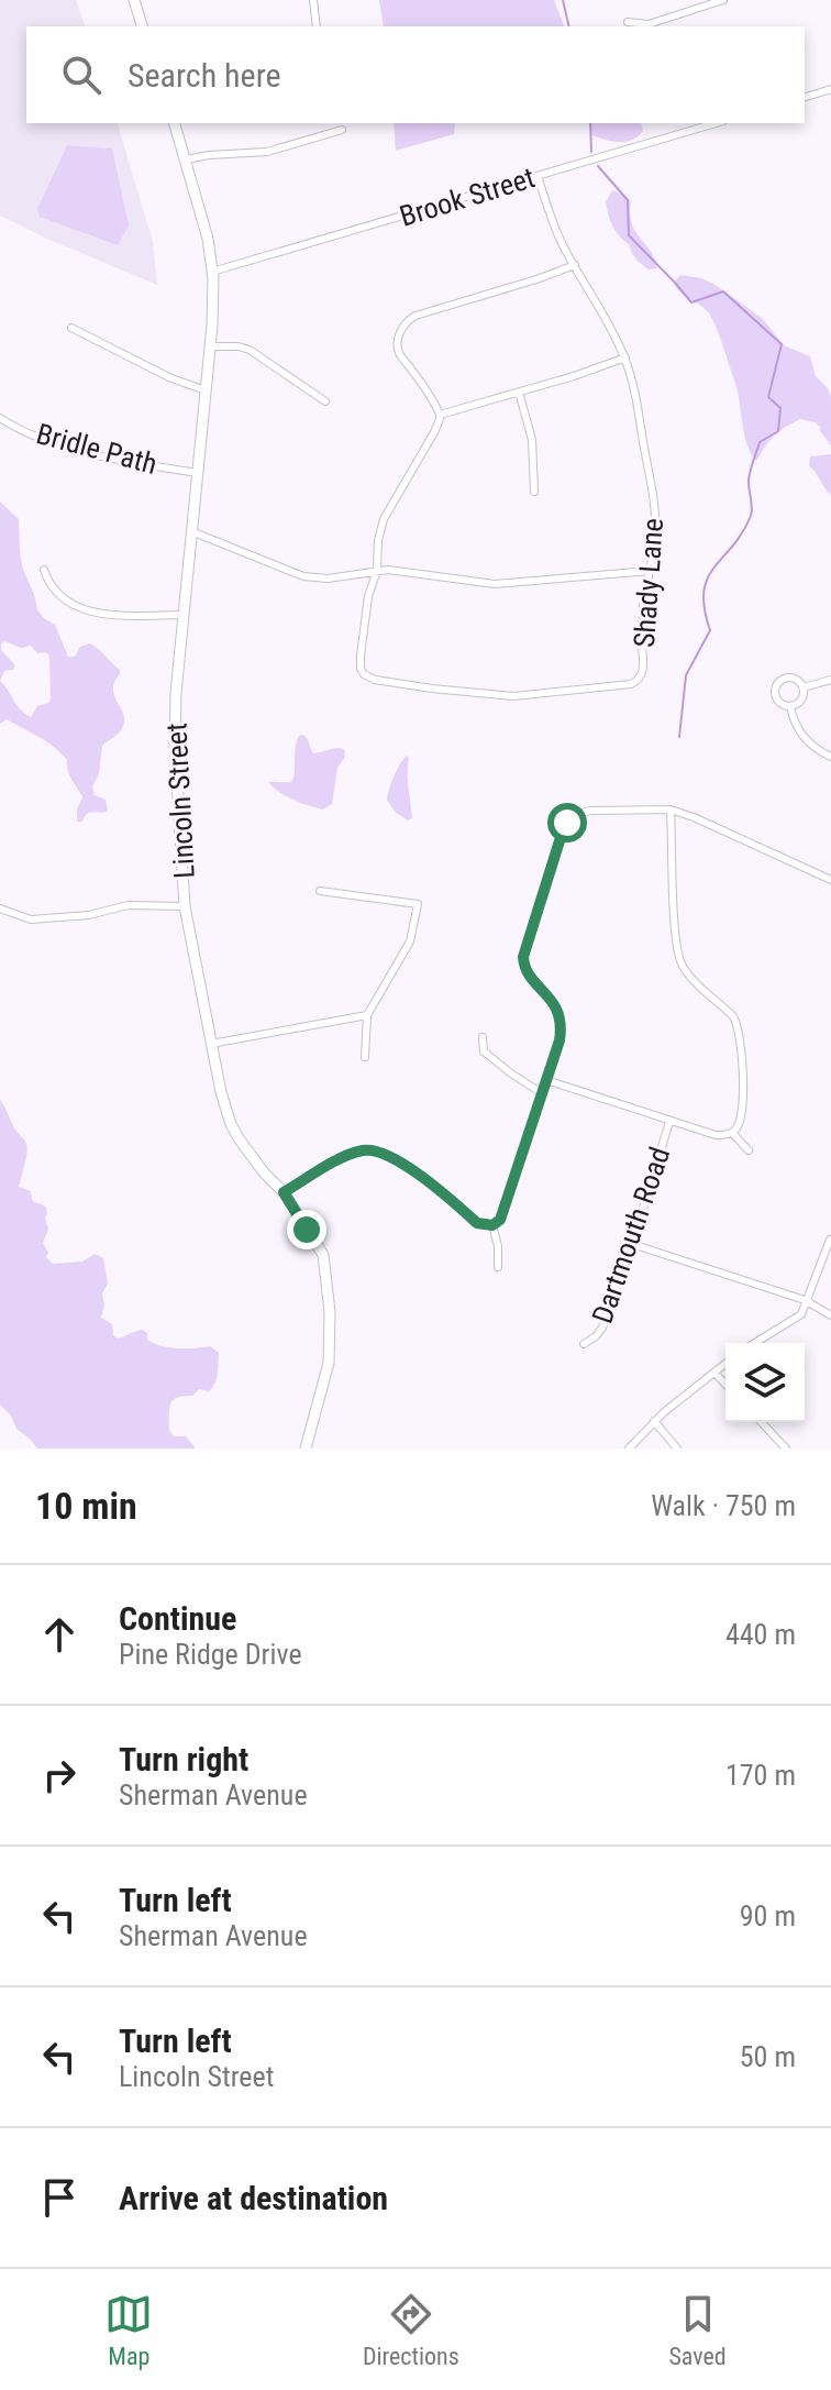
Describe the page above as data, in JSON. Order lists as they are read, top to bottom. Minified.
{"streets":{"main road":["Lincoln Street"],"street":["Brook Street","Bridle Path","Shady Lane","Dartmouth Road"]},"crossings":[["Brook Street","Shady Lane"],["Brook Street","Lincoln Street"],["Bridle Path","Lincoln Street"]],"page":{"search":"Search here","heading":["10 min","Walk · 750 m"],"list":[["Continue","Pine Ridge Drive","440 m"],["Turn right","Sherman Avenue","170 m"],["Turn left","Sherman Avenue","90 m"],["Turn left","Lincoln Street","50 m"],"Arrive at destination"],"nav":["Map","Directions","Saved"]}}
